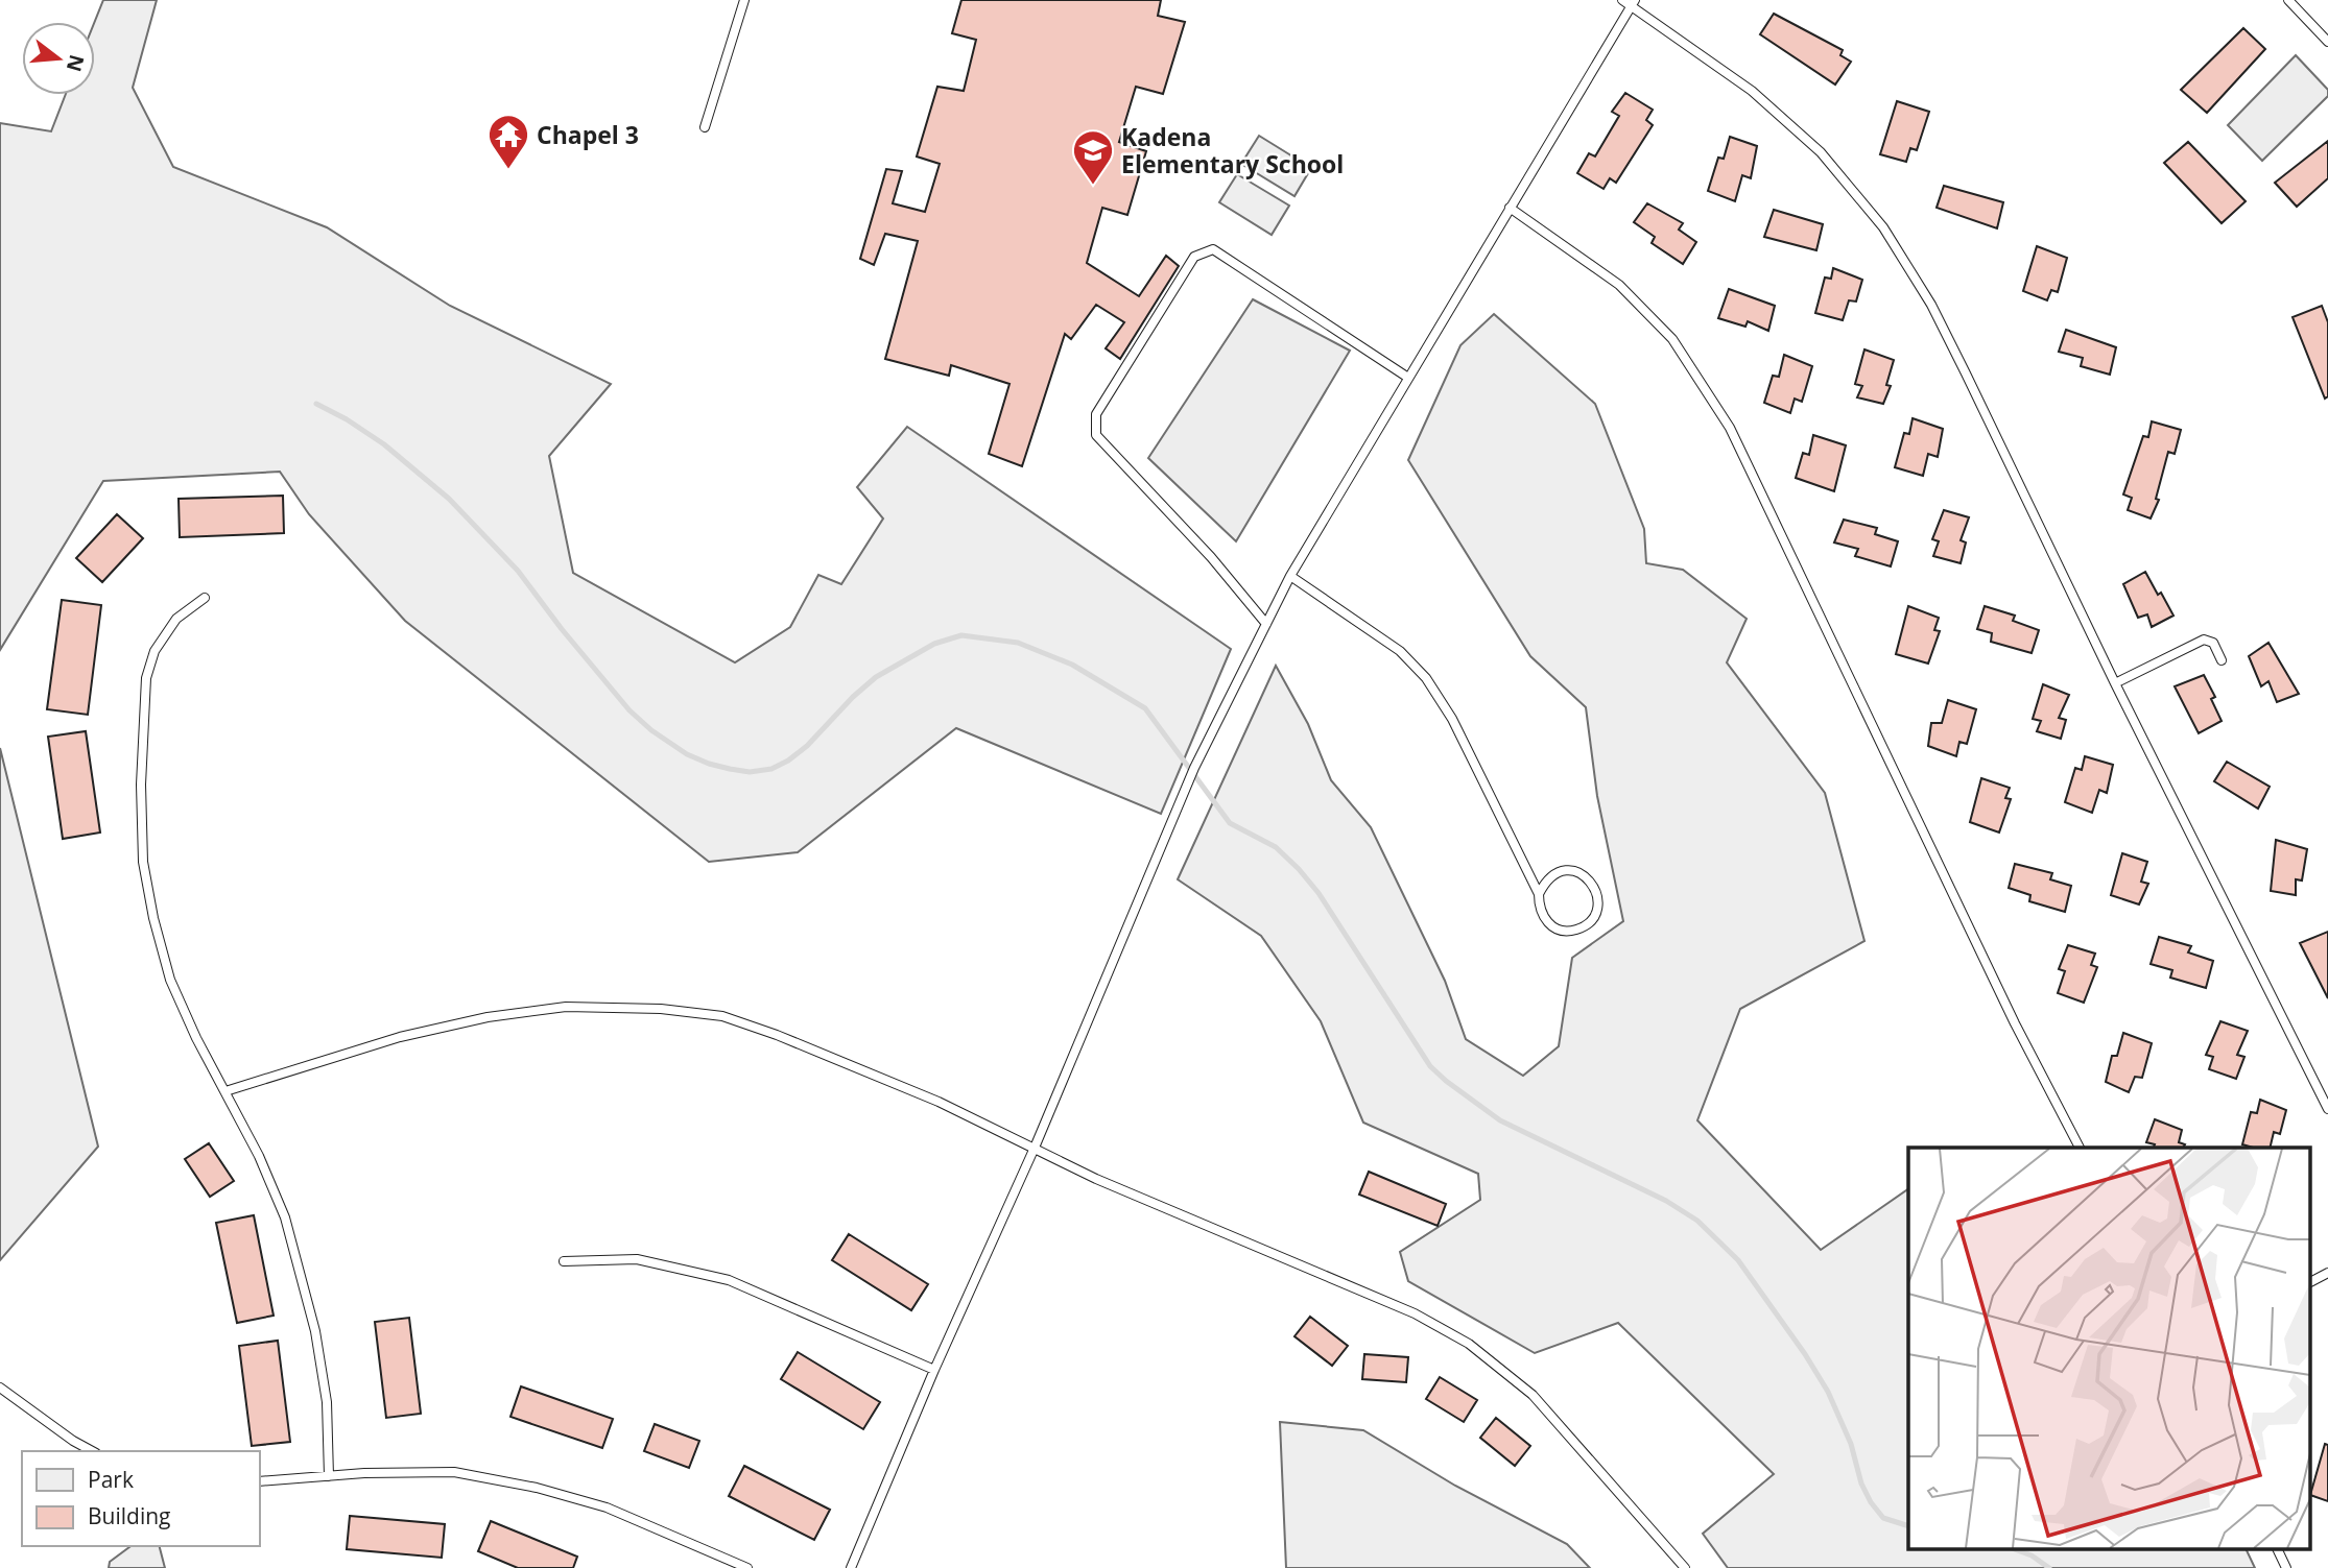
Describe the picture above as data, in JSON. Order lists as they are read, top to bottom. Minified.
{"places":{"temple":["Chapel 3"],"school or university":["Kadena Elementary School"]},"legend":["Park","Building"],"north":"right"}
